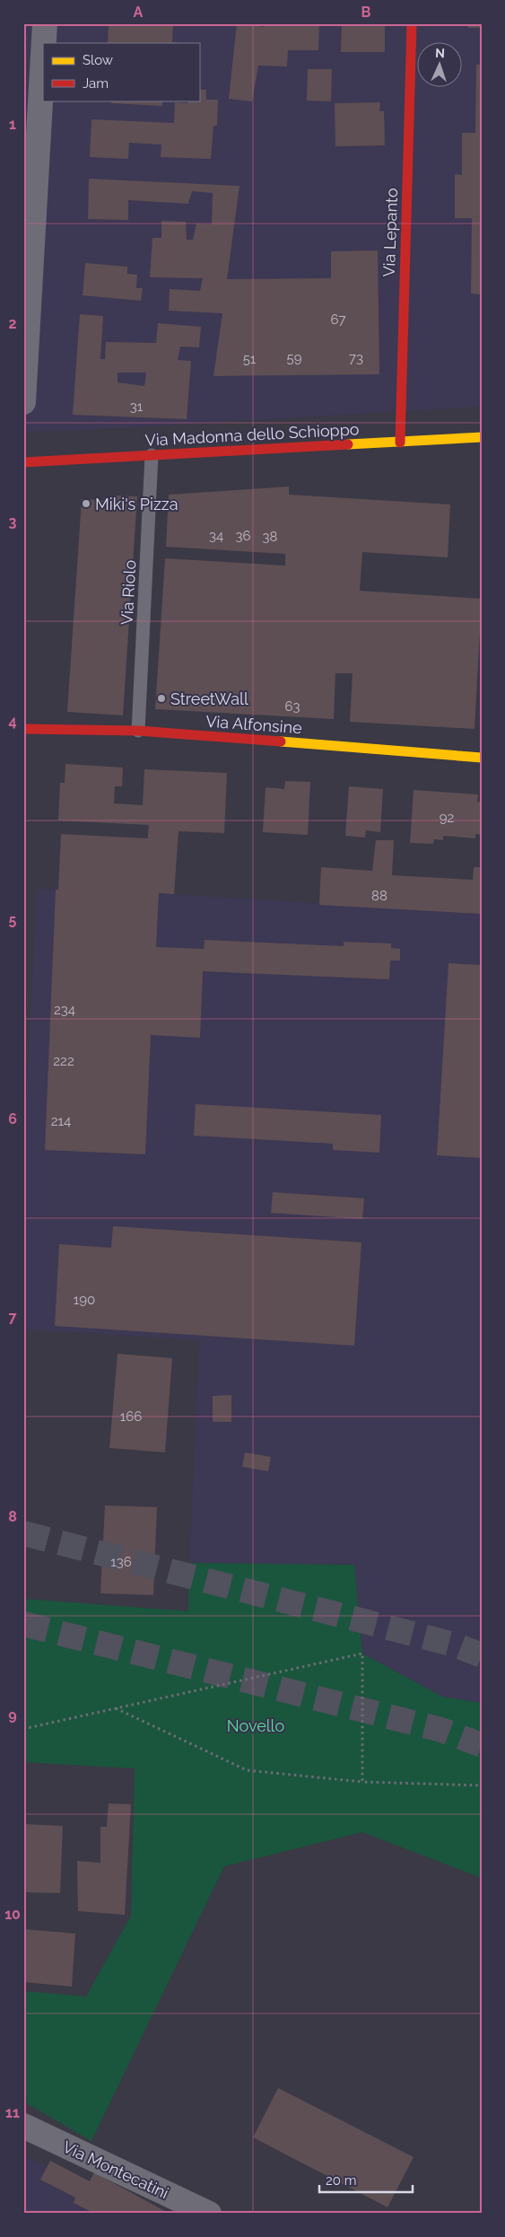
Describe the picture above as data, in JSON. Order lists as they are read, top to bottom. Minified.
{"streets":{"street":["Via Lepanto","Via Madonna dello Schioppo","Via Alfonsine","Via Montecatini"],"lane":["Via Riolo"]},"crossings":[["Via Lepanto","Via Madonna dello Schioppo"],["Via Madonna dello Schioppo","Via Riolo"],["Via Riolo","Via Alfonsine"]],"parks":["Novello"],"places":["Miki's Pizza","StreetWall"],"house_numbers":["67","59","73","51","31","34","36","38","63","92","88","234","222","214","190","166","136"],"legend":["Slow","Jam"],"scale_bar":"20 m","north":"top","grid":{"columns":["A","B"],"rows":["1","2","3","4","5","6","7","8","9","10","11"]}}
